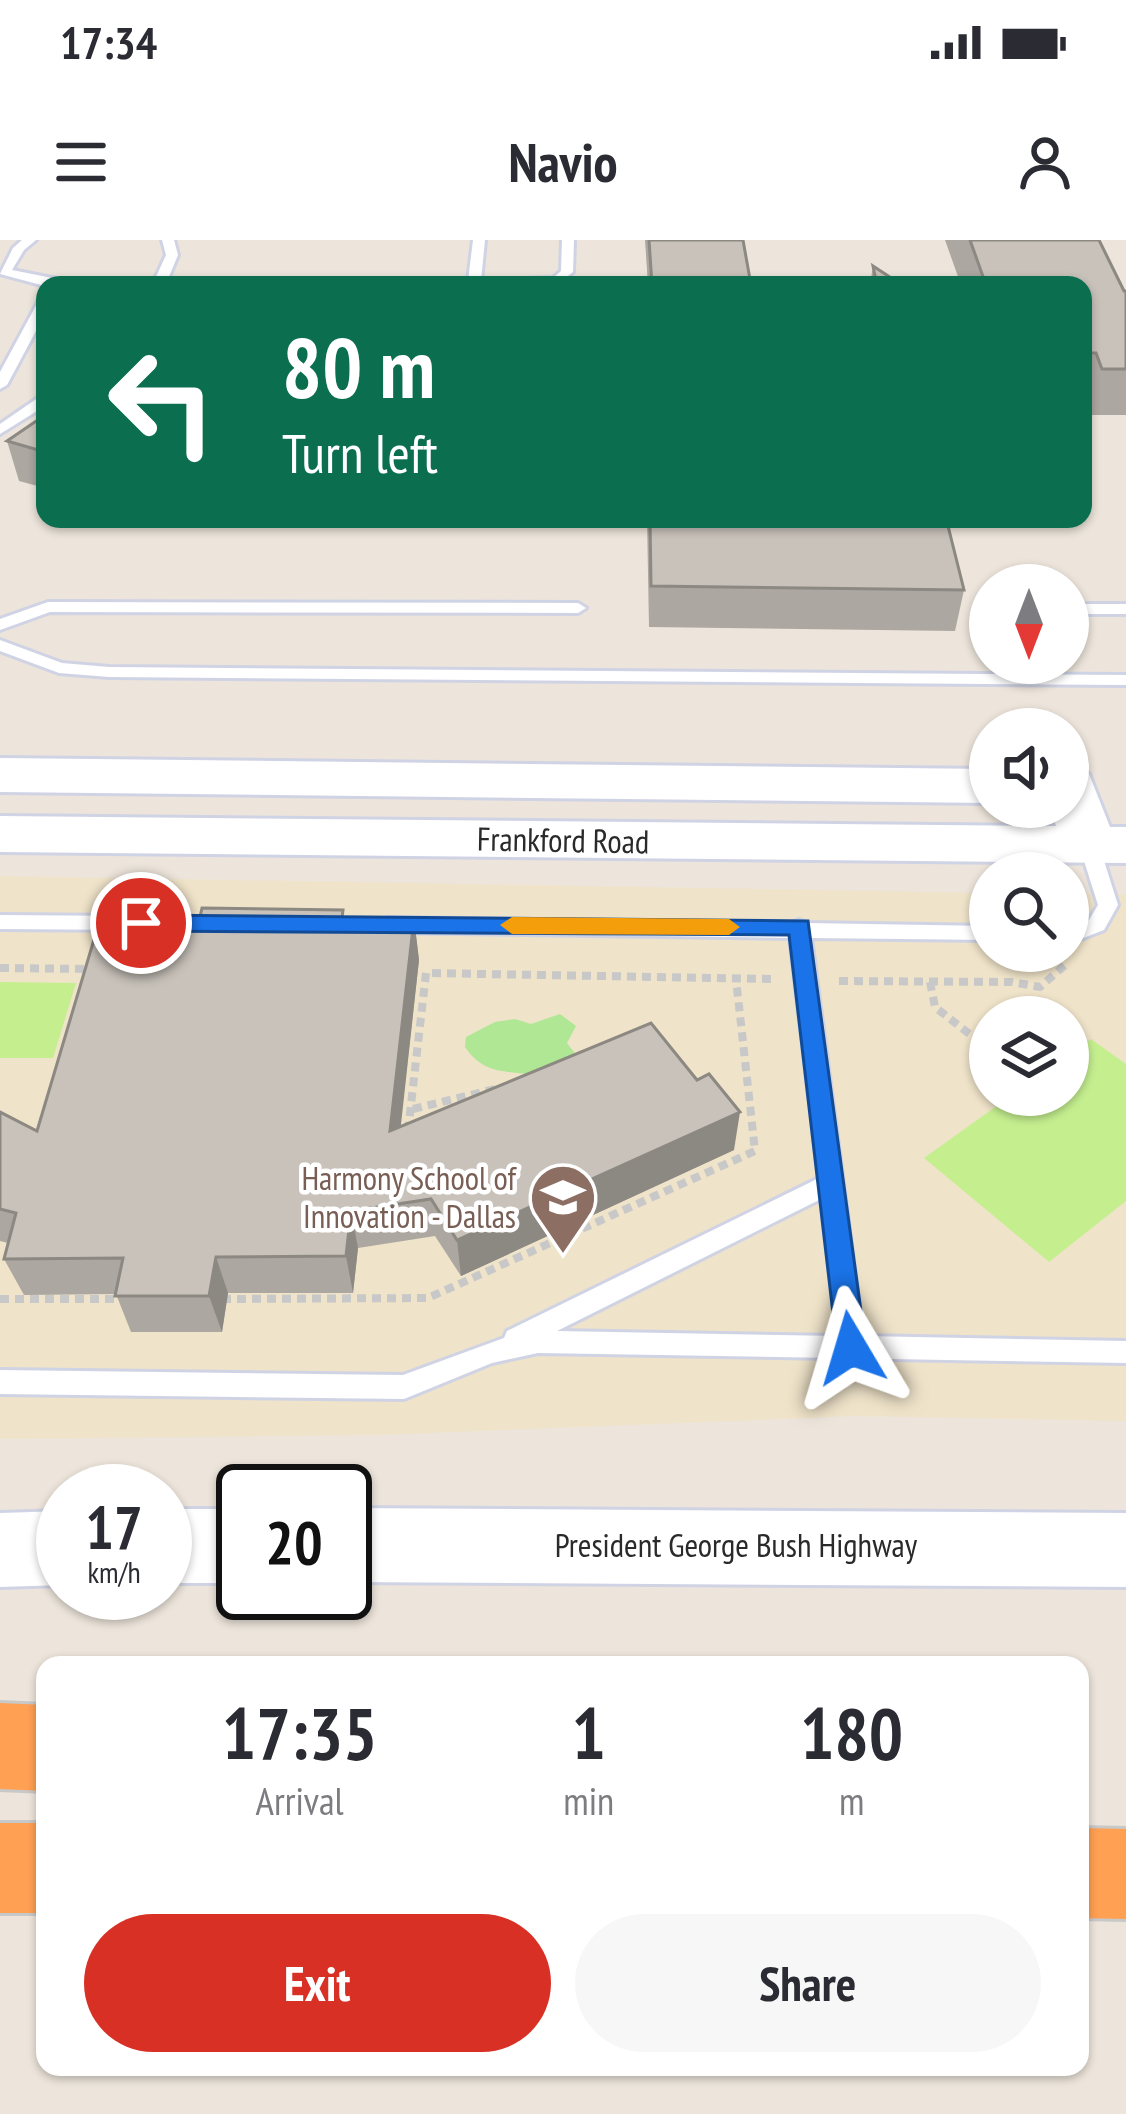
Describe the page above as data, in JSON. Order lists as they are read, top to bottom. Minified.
{"streets":{"main road":["Frankford Road","President George Bush Highway"]},"places":{"school or university":["Harmony School of Innovation - Dallas"]},"north":"bottom","page":{"status":"17:34","header":"Navio","turn":["80 m","Turn left"],"speed":"17 km/h","limit":"20","eta":["17:35","Arrival","1","min","180","m"],"buttons":["Exit","Share"]}}
